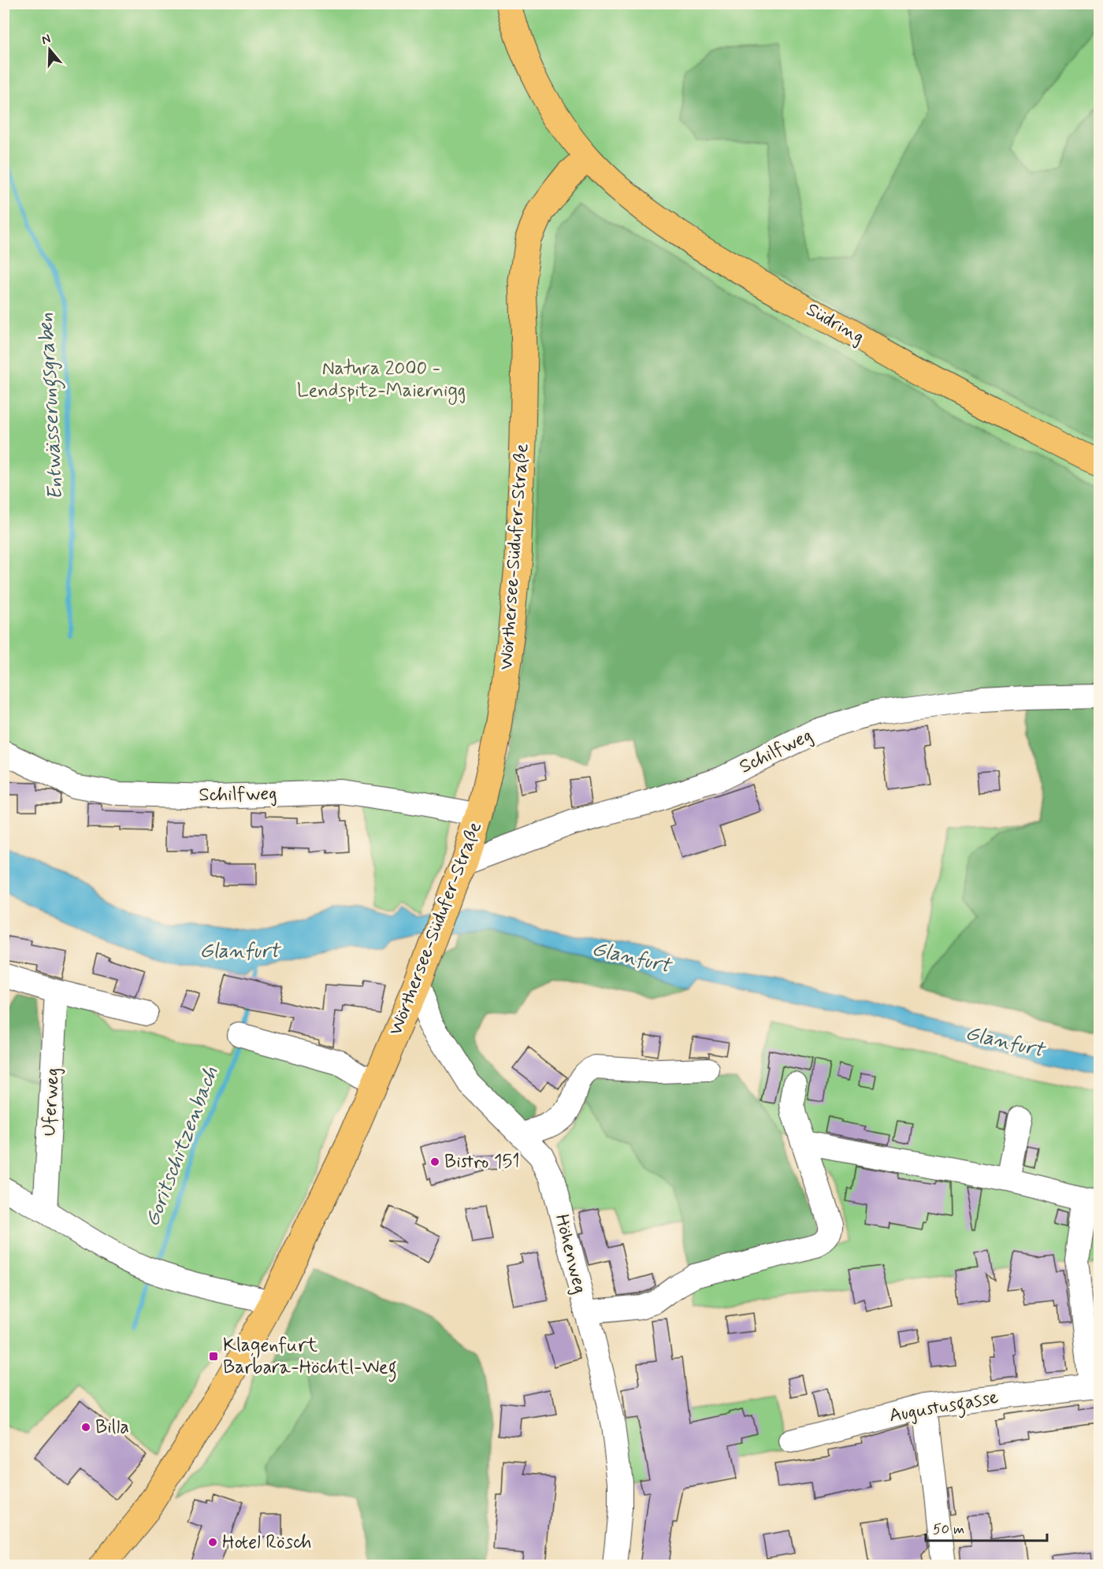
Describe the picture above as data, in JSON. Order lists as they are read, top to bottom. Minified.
{"streets":{"main road":["Südring","Wörthersee-Südufer-Straße"],"street":["Schilfweg","Uferweg","Höhenweg","Augustusgasse"]},"crossings":[["Südring","Wörthersee-Südufer-Straße"],["Wörthersee-Südufer-Straße","Schilfweg"],["Wörthersee-Südufer-Straße","Höhenweg"]],"water":["Entwässerungsgraben","Glanfurt","Goritschitzenbach"],"parks":["Natura 2000 - Lendspitz-Maiernigg"],"places":{"other":["Bistro 151","Billa","Hotel Rösch"],"transit":["Klagenfurt Barbara-Höchtl-Weg"]},"scale_bar":"50 m","north":"top"}
